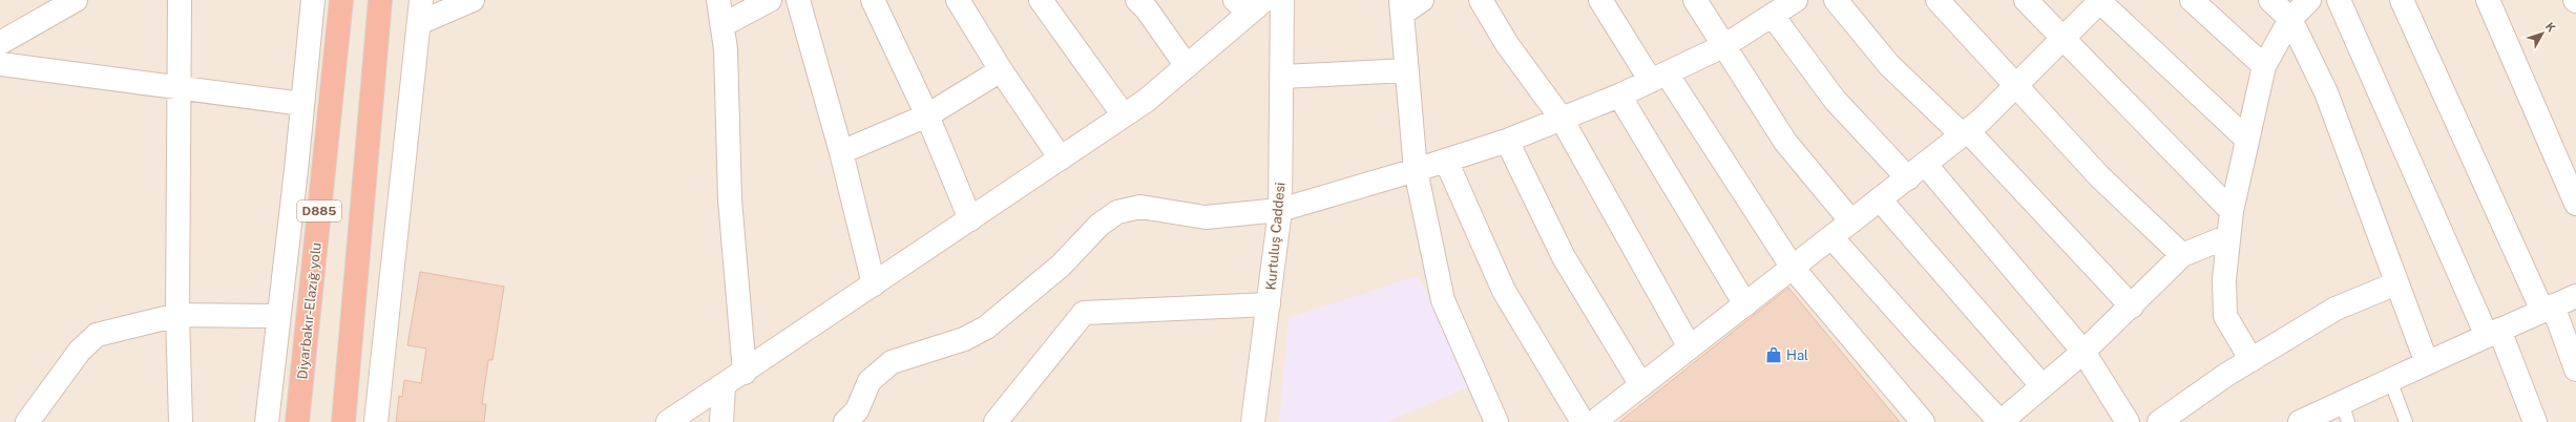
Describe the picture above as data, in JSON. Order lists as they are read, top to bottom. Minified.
{"streets":{"highway":["D885","Diyarbakır-Elazığ yolu"],"street":["Kurtuluş Caddesi"]},"places":{"shop":["Hal"]},"north":"top right"}
